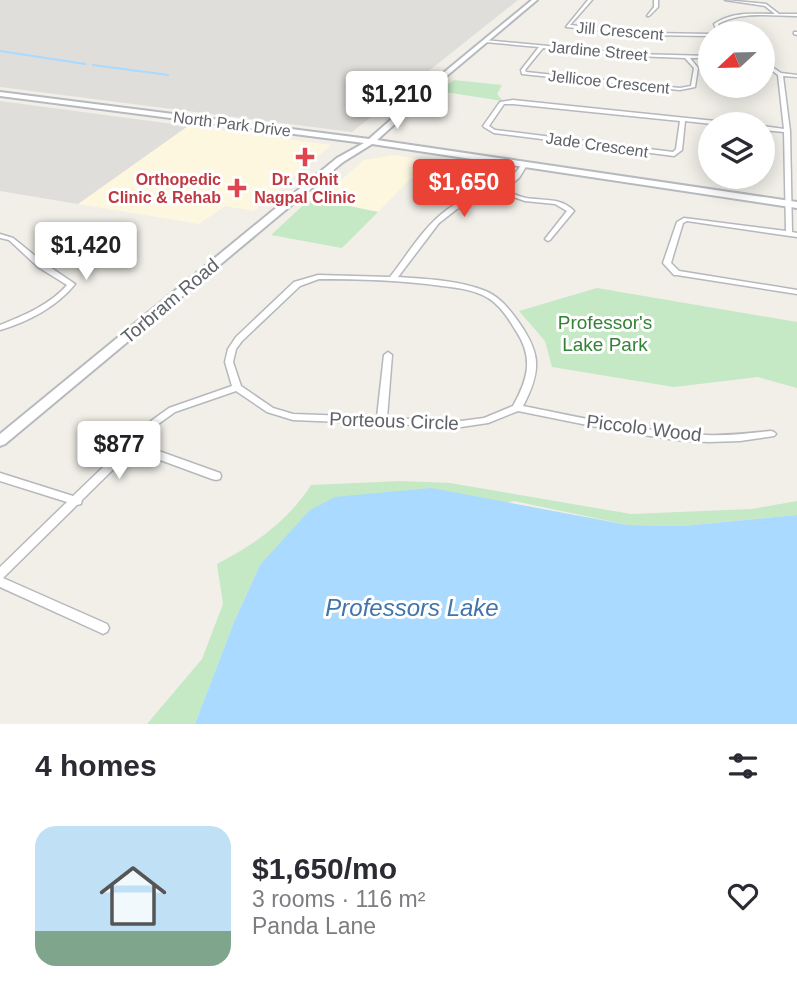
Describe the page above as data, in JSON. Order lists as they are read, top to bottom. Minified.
{"streets":{"main road":["North Park Drive","Torbram Road"],"street":["Jill Crescent","Jardine Street","Jellicoe Crescent","Jade Crescent","Porteous Circle","Piccolo Wood"]},"crossings":[["Jardine Street","Jellicoe Crescent"],["Jardine Street","Torbram Road"],["North Park Drive","Torbram Road"],["Porteous Circle","Piccolo Wood"]],"water":["Professors Lake"],"parks":["Professor's Lake Park"],"places":{"health":["Dr. Rohit Nagpal Clinic","Orthopedic Clinic & Rehab"]},"north":"left","page":{"price":["$1,210","$1,650","$1,420","$877"],"heading":"4 homes","list":[{"name":"$1,650/mo","note":"3 rooms · 116 m² · Panda Lane"}]}}
